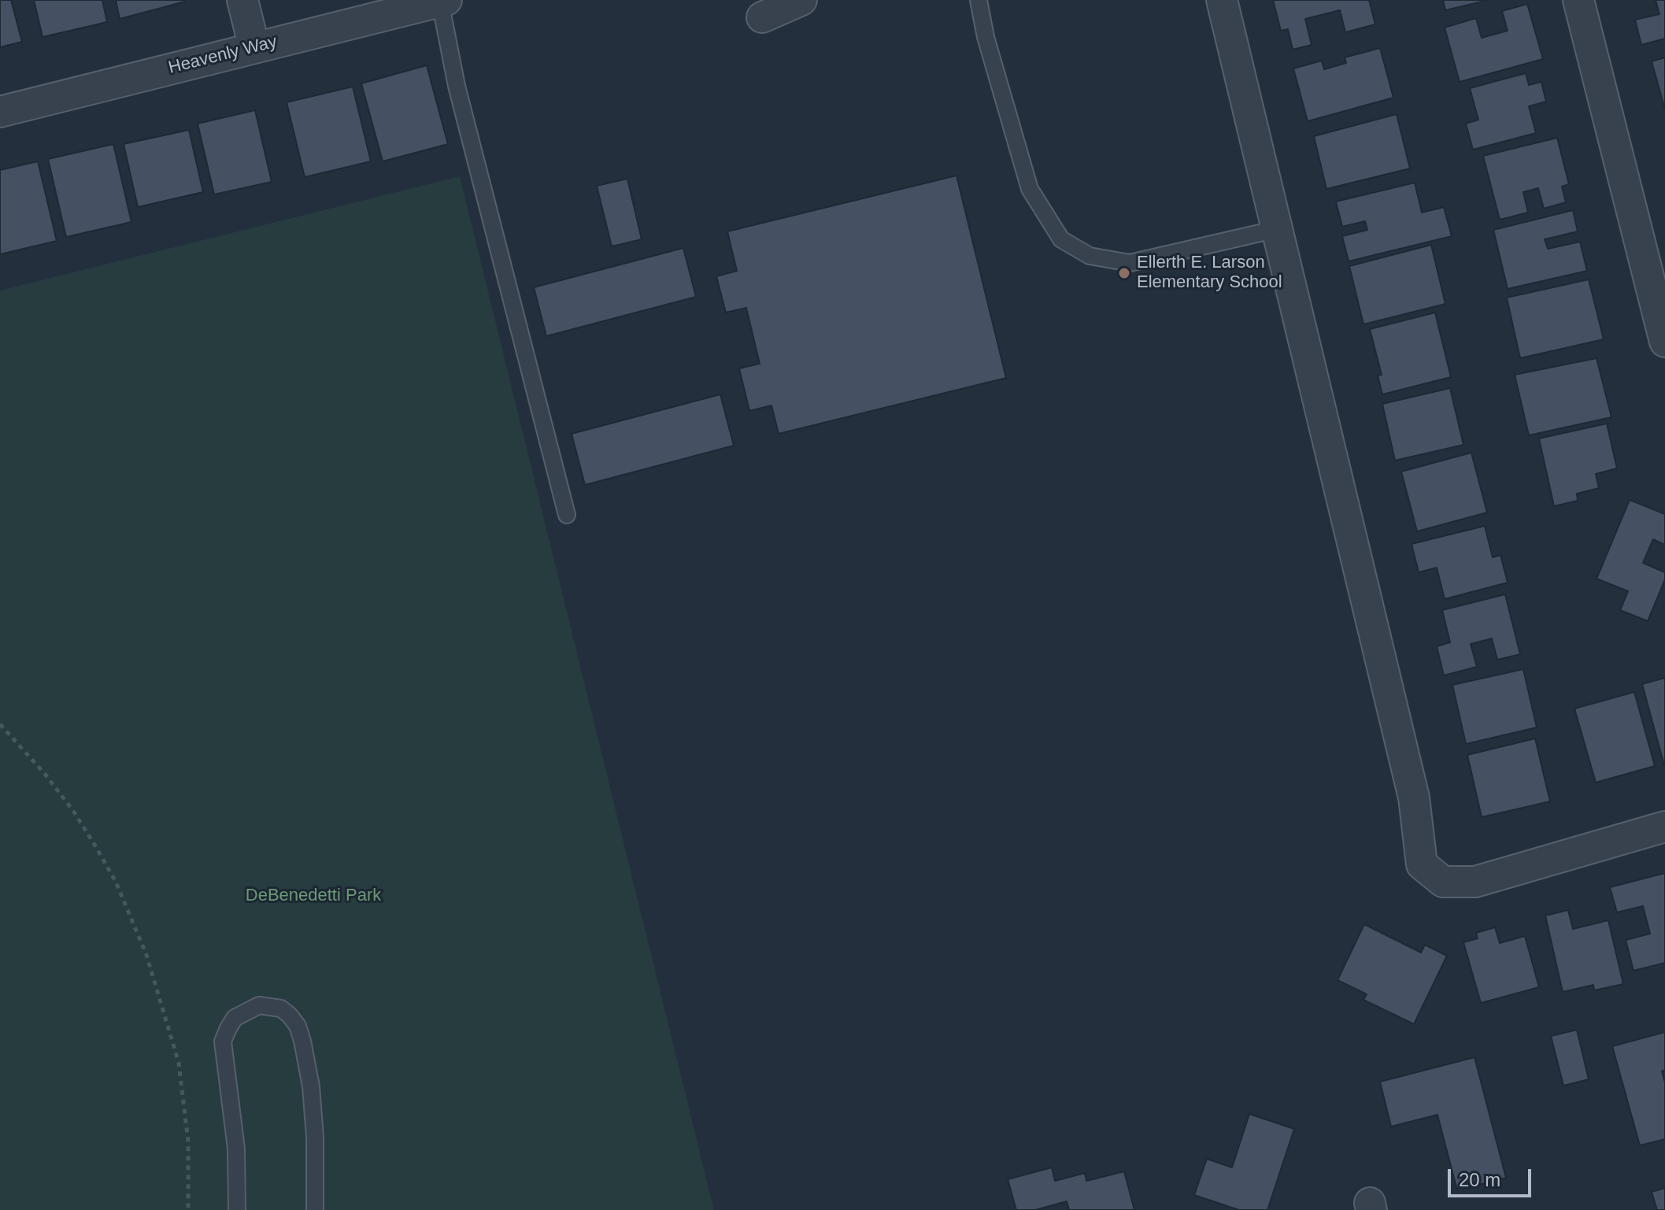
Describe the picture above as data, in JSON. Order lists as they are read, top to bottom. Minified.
{"streets":{"street":["Heavenly Way"]},"parks":["DeBenedetti Park"],"places":["Ellerth E. Larson Elementary School"],"scale_bar":"20 m"}
